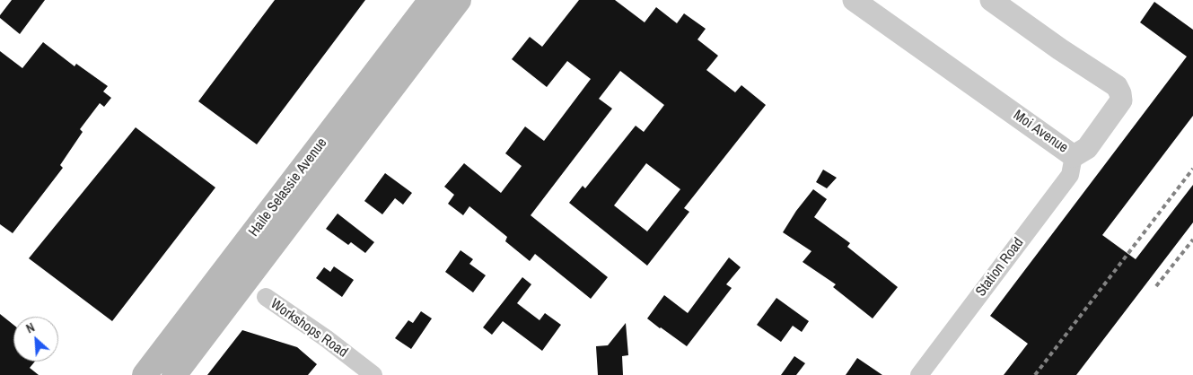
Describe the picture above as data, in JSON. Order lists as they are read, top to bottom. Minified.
{"streets":{"main road":["Haile Selassie Avenue"],"street":["Moi Avenue","Station Road","Workshops Road"]},"crossings":[["Moi Avenue","Station Road"]],"north":"top left"}
